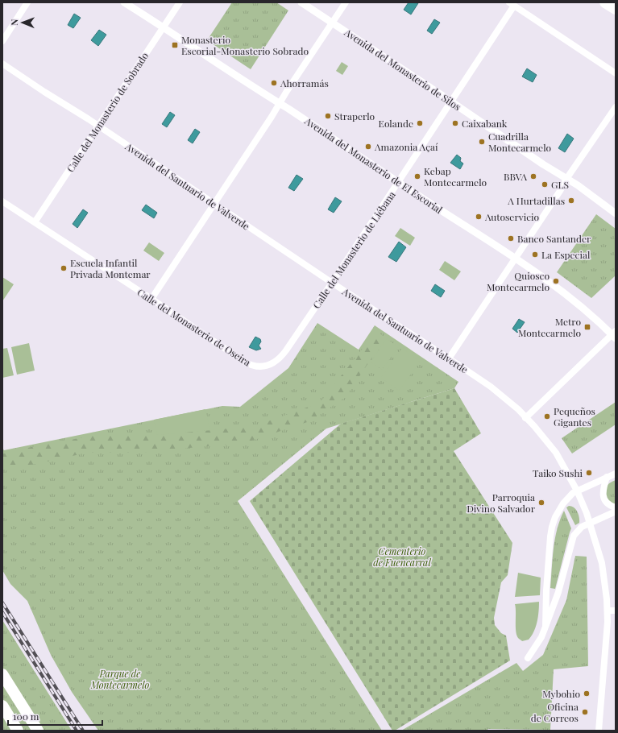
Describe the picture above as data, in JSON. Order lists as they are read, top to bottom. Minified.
{"streets":{"street":["Avenida del Monasterio de Silos","Calle del Monasterio de Sobrado","Avenida del Monasterio de El Escorial","Avenida del Santuario de Valverde","Calle del Monasterio de Liébana","Calle del Monasterio de Oseira"]},"crossings":[["Avenida del Monasterio de Silos","Calle del Monasterio de Liébana"],["Calle del Monasterio de Sobrado","Avenida del Monasterio de El Escorial"],["Calle del Monasterio de Sobrado","Avenida del Santuario de Valverde"],["Calle del Monasterio de Sobrado","Calle del Monasterio de Oseira"],["Avenida del Monasterio de El Escorial","Calle del Monasterio de Liébana"],["Avenida del Santuario de Valverde","Calle del Monasterio de Liébana"],["Calle del Monasterio de Liébana","Calle del Monasterio de Oseira"]],"parks":["Cementerio de Fuencarral","Parque de Montecarmelo"],"places":{"transit":["Monasterio Escorial-Monasterio Sobrado","Metro Montecarmelo"],"other":["Ahorramás","Straperlo","Eolande","Caixabank","Cuadrilla Montecarmelo","Amazonia Açaí","Kebap Montecarmelo","BBVA","GLS","A Hurtadillas","Autoservicio","Banco Santander","La Especial","Escuela Infantil Privada Montemar","Quiosco Montecarmelo","Pequeños Gigantes","Taiko Sushi","Parroquia Divino Salvador","Mybohio","Oficina de Correos"]},"scale_bar":"100 m","north":"left"}
